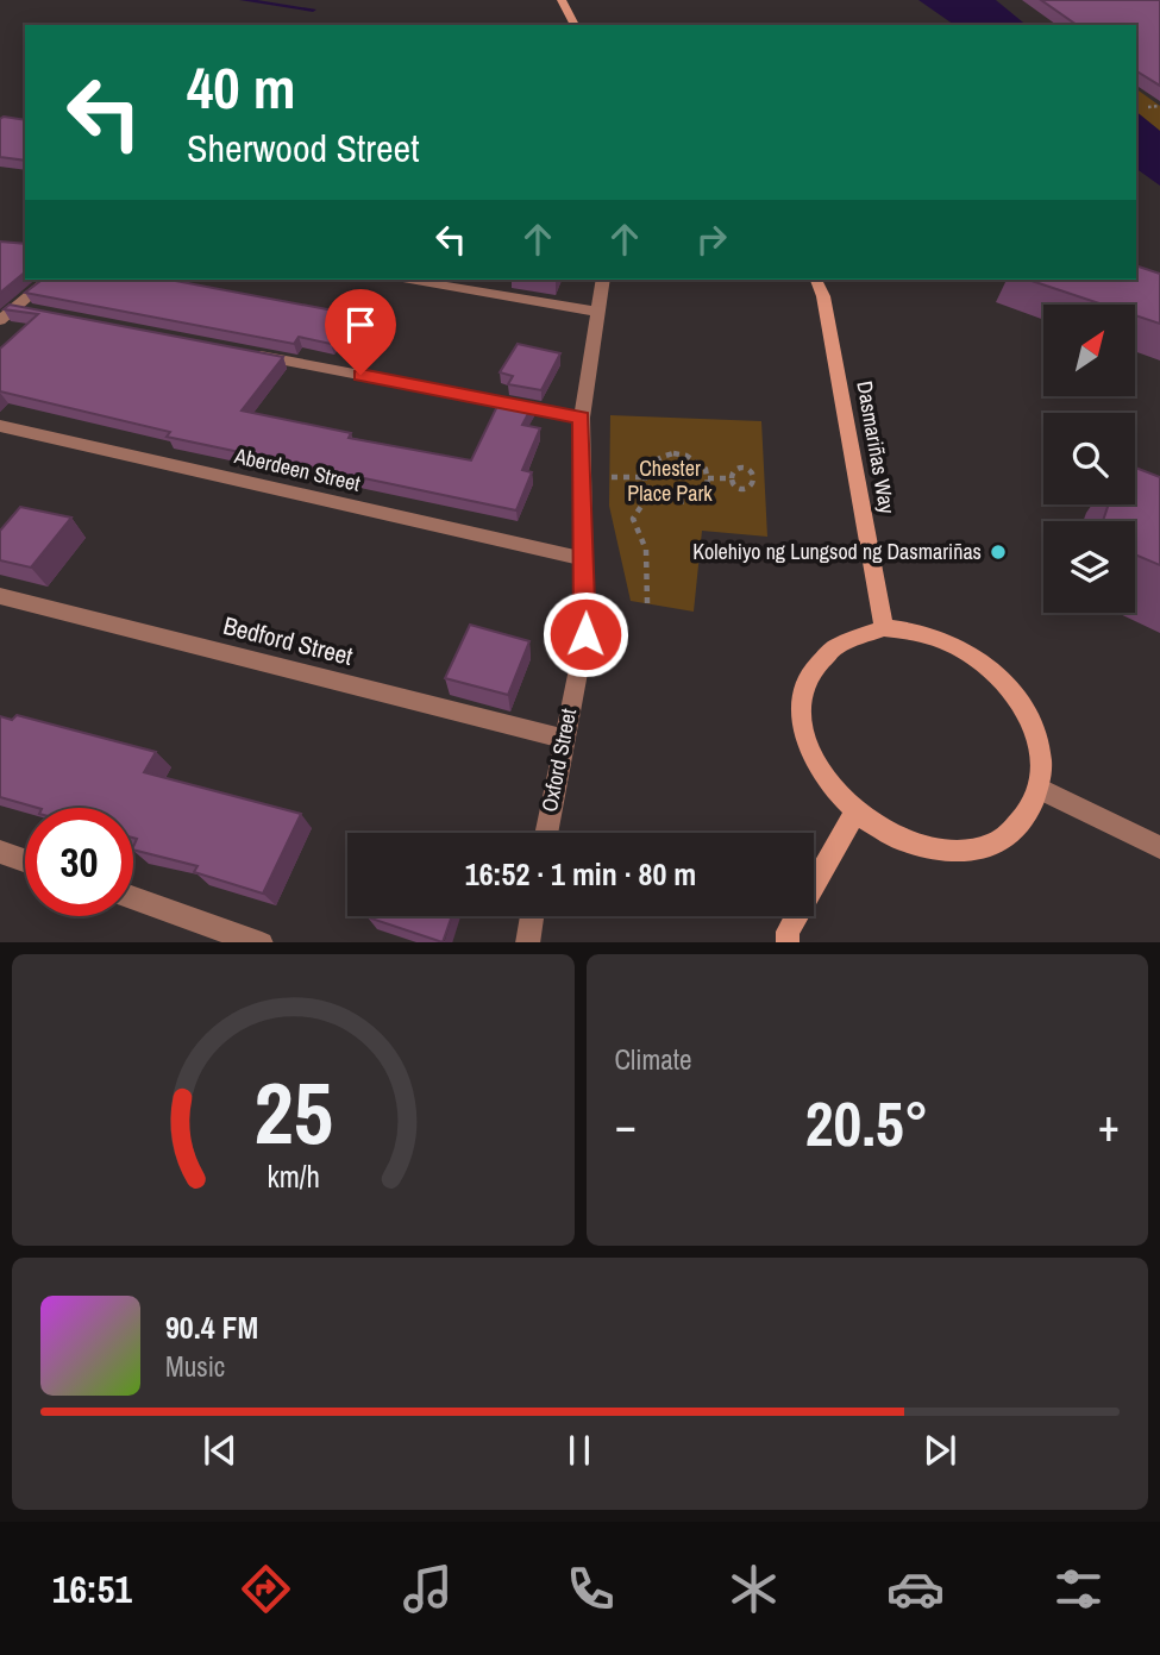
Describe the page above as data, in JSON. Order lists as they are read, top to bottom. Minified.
{"streets":{"street":["Dasmariñas Way","Aberdeen Street","Bedford Street","Oxford Street"]},"crossings":[["Aberdeen Street","Oxford Street"],["Bedford Street","Oxford Street"]],"parks":["Chester Place Park"],"places":["Kolehiyo ng Lungsod ng Dasmariñas"],"north":"top right","page":{"turn":["40 m","Sherwood Street"],"limit":"30","trip":"16:52 · 1 min · 80 m","tile":"Climate","heat":["−","20.5°","+"],"song":["90.4 FM","Music"],"tabs":"16:51","gauge":["25","km/h"]}}
